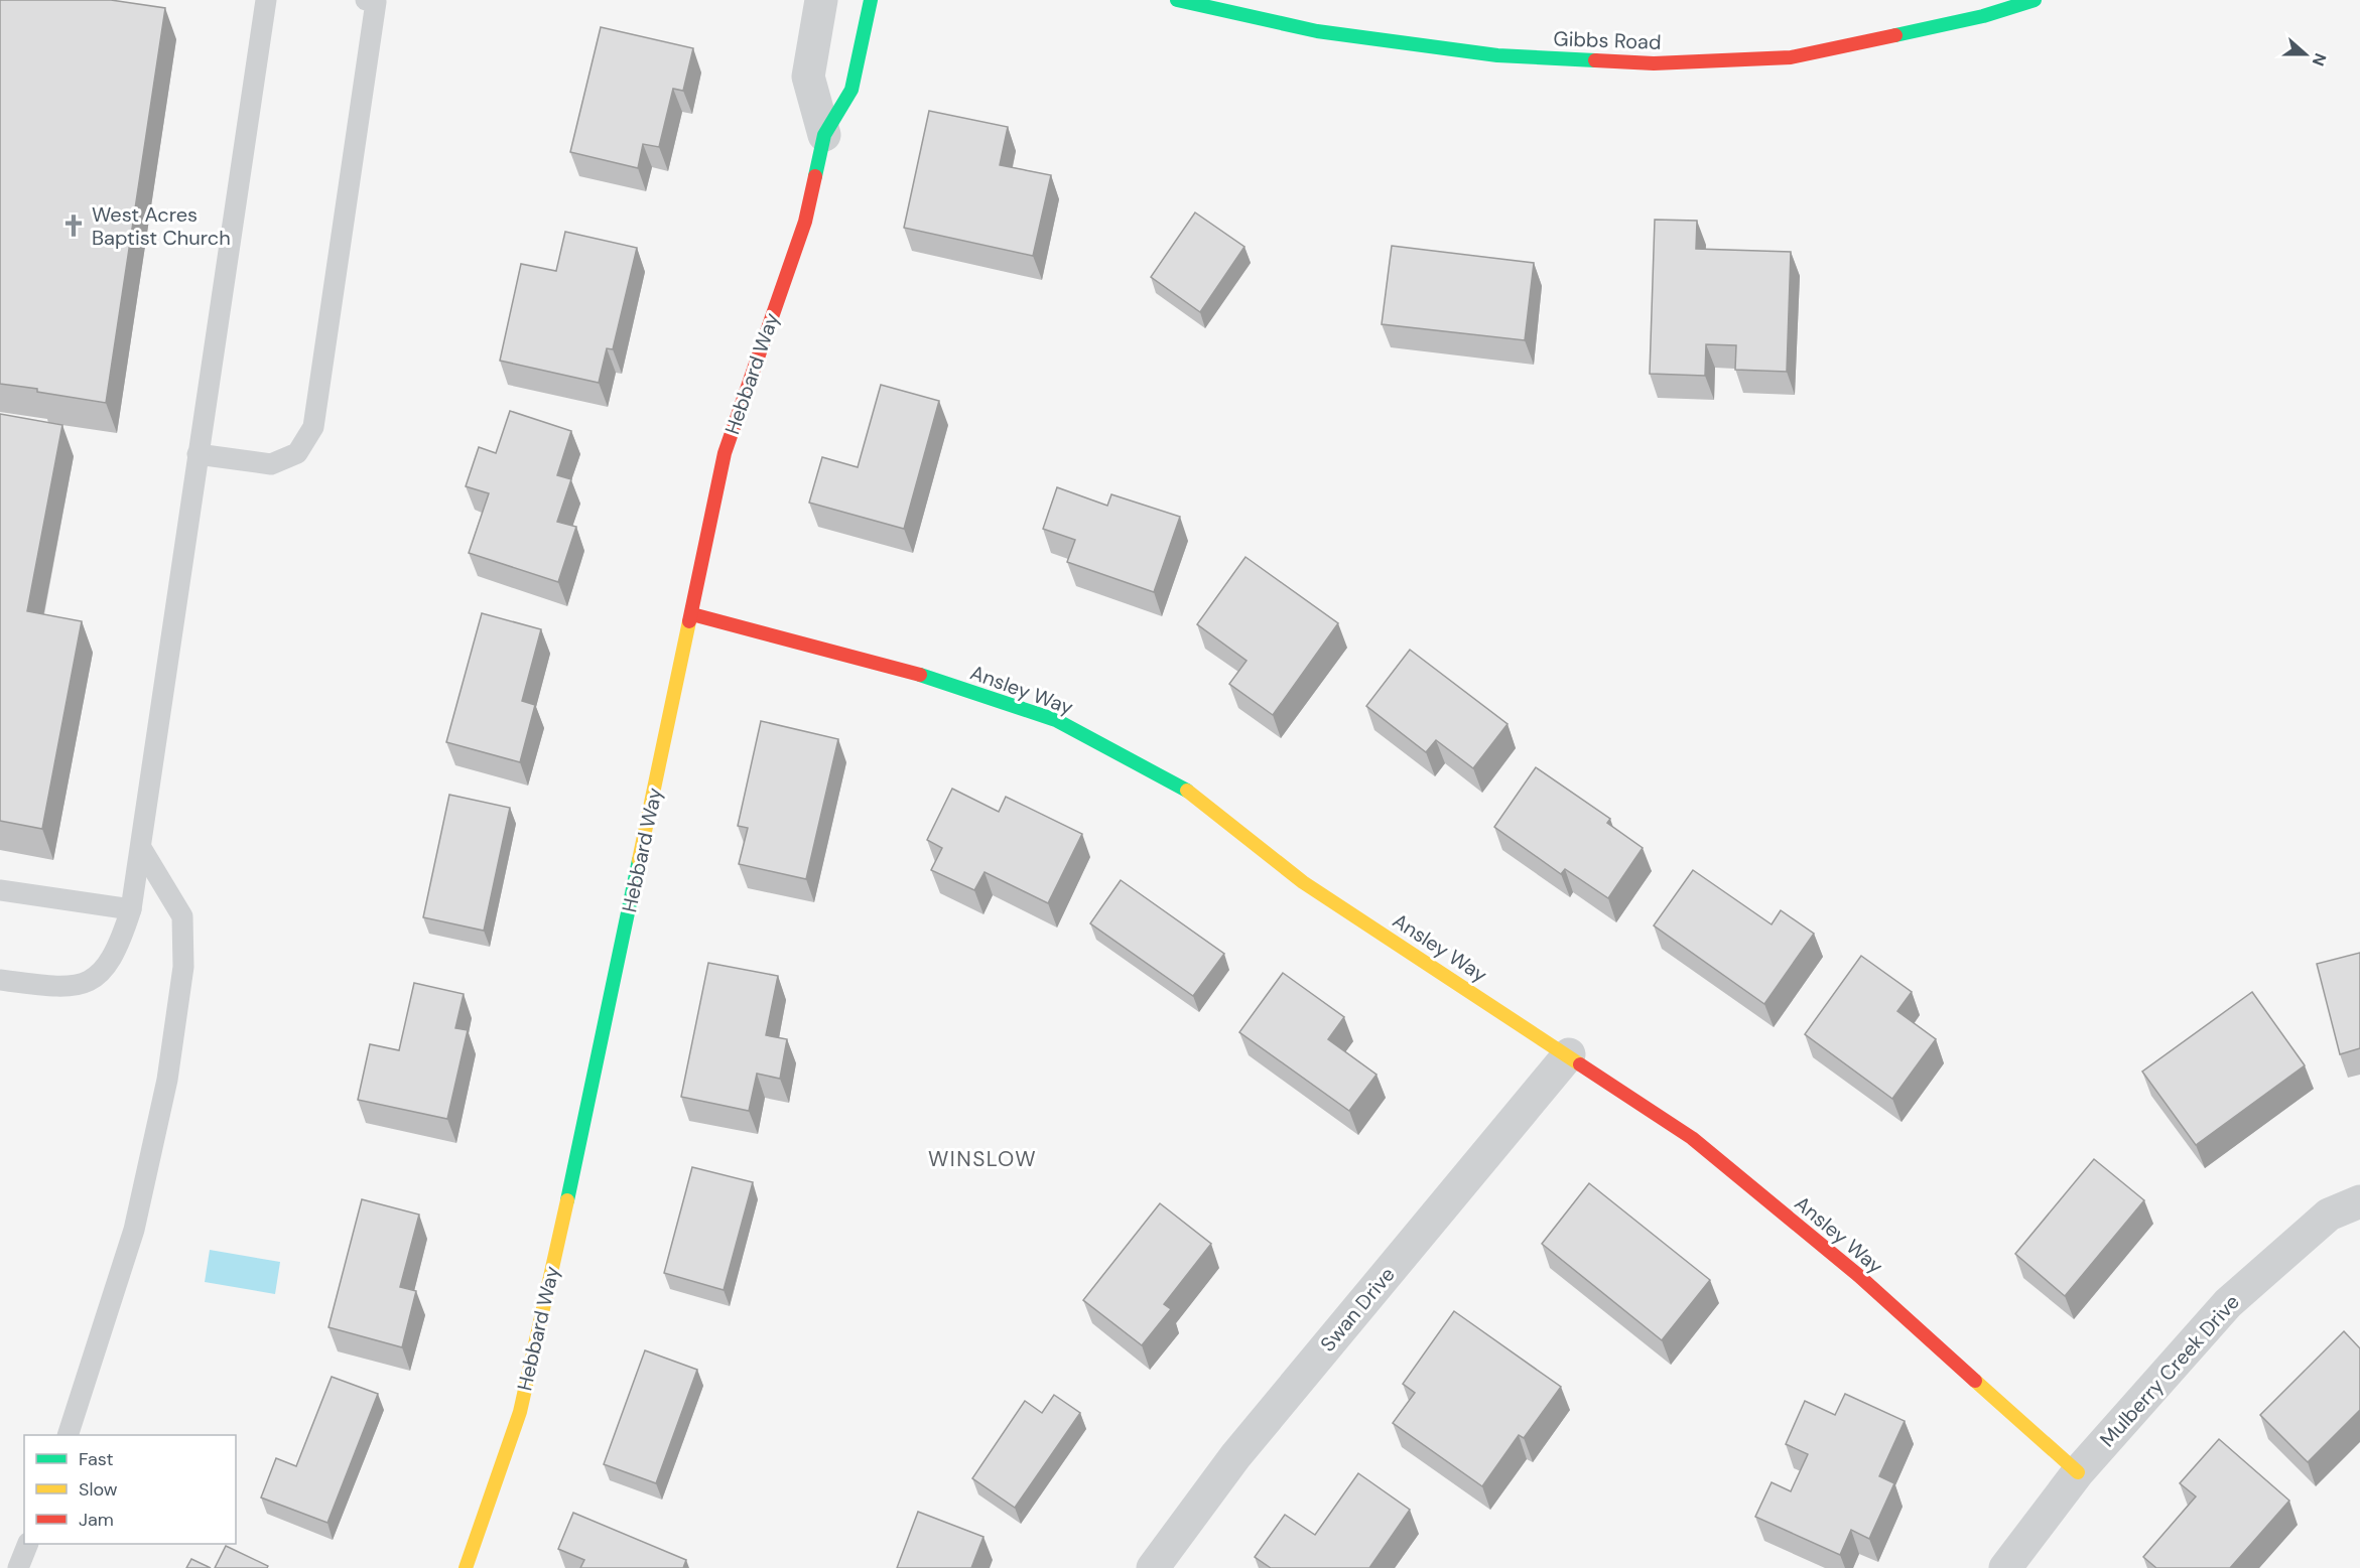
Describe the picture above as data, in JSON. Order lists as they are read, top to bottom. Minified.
{"streets":{"street":["Gibbs Road","Hebbard Way","Ansley Way","Swan Drive","Mulberry Creek Drive"]},"crossings":[["Hebbard Way","Ansley Way"],["Ansley Way","Swan Drive"],["Ansley Way","Mulberry Creek Drive"]],"districts":["WINSLOW"],"places":{"church":["West Acres Baptist Church"]},"legend":["Fast","Slow","Jam"],"north":"right"}
